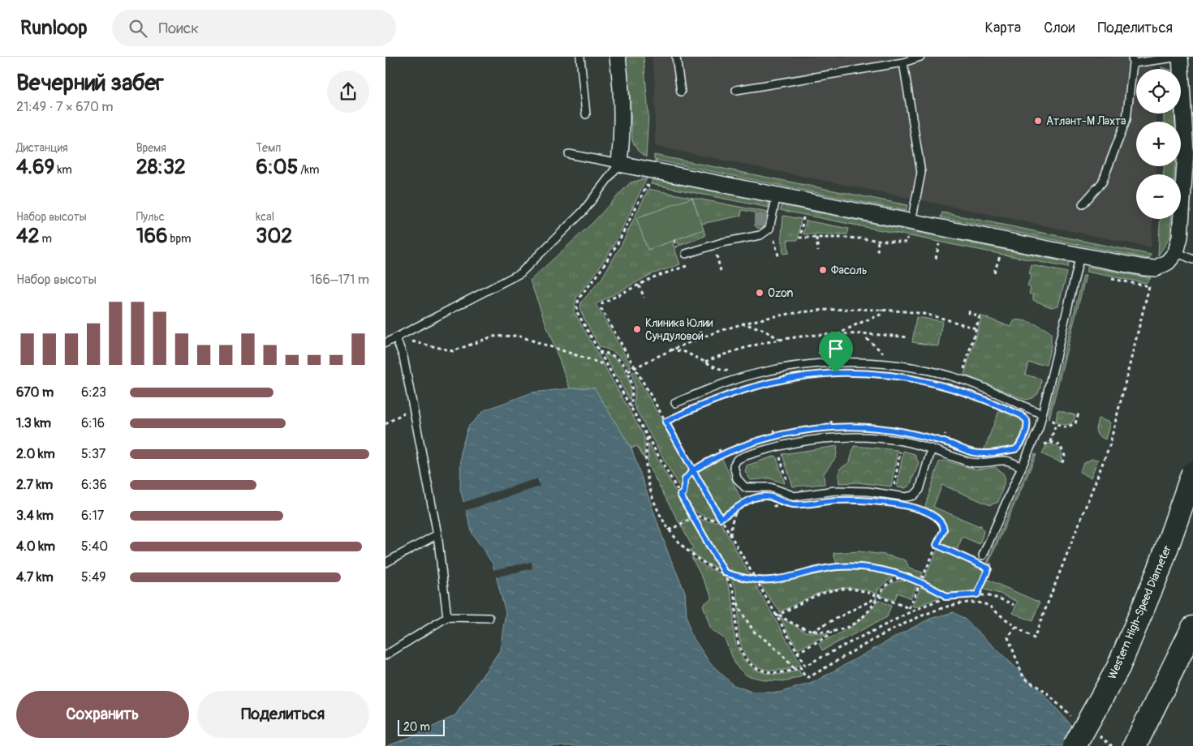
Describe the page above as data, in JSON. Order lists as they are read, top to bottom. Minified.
{"streets":{"highway":["Western High-Speed Diameter"]},"places":["Атлант-М Лахта","Фасоль","Ozon","Клиника Юлии Сундуловой"],"scale_bar":"20 m","page":{"header":"Runloop","search":"Поиск","nav":["Карта","Слои","Поделиться"],"heading":["Вечерний забег","21:49 · 7 × 670 m"],"map_buttons":["+","−"],"stats":[["Дистанция","4.69 km"],["Время","28:32"],["Темп","6:05 /km"],["Набор высоты","42 m"],["Пульс","166 bpm"],["kcal","302"]],"chart":["Набор высоты","166–171 m"],"list":[{"name":"670 m","note":"6:23"},{"name":"1.3 km","note":"6:16"},{"name":"2.0 km","note":"5:37"},{"name":"2.7 km","note":"6:36"},{"name":"3.4 km","note":"6:17"},{"name":"4.0 km","note":"5:40"},{"name":"4.7 km","note":"5:49"}],"buttons":["Сохранить","Поделиться"],"scale":"20 m"}}
